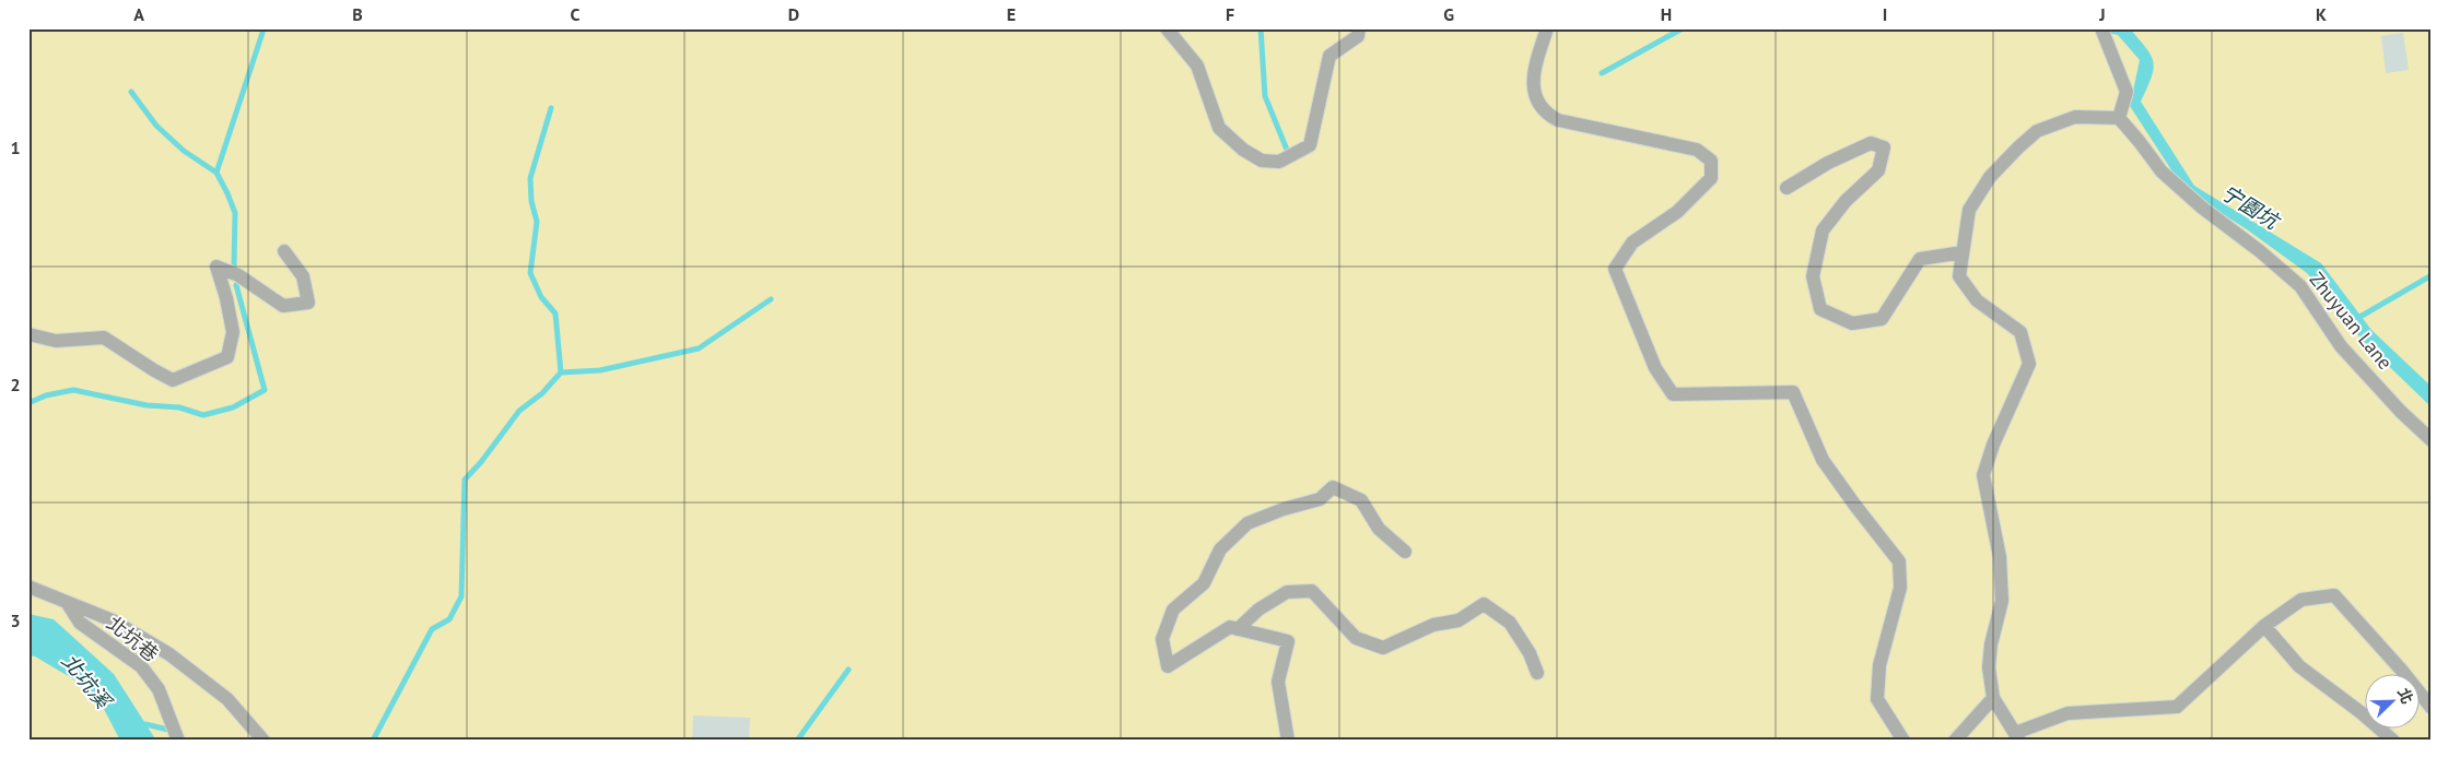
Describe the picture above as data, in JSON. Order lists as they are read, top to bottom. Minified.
{"streets":{"street":["Zhuyuan Lane","北坑巷"]},"water":["宁園坑","北坑溪"],"north":"top right","grid":{"columns":["A","B","C","D","E","F","G","H","I","J","K"],"rows":["1","2","3"]}}
